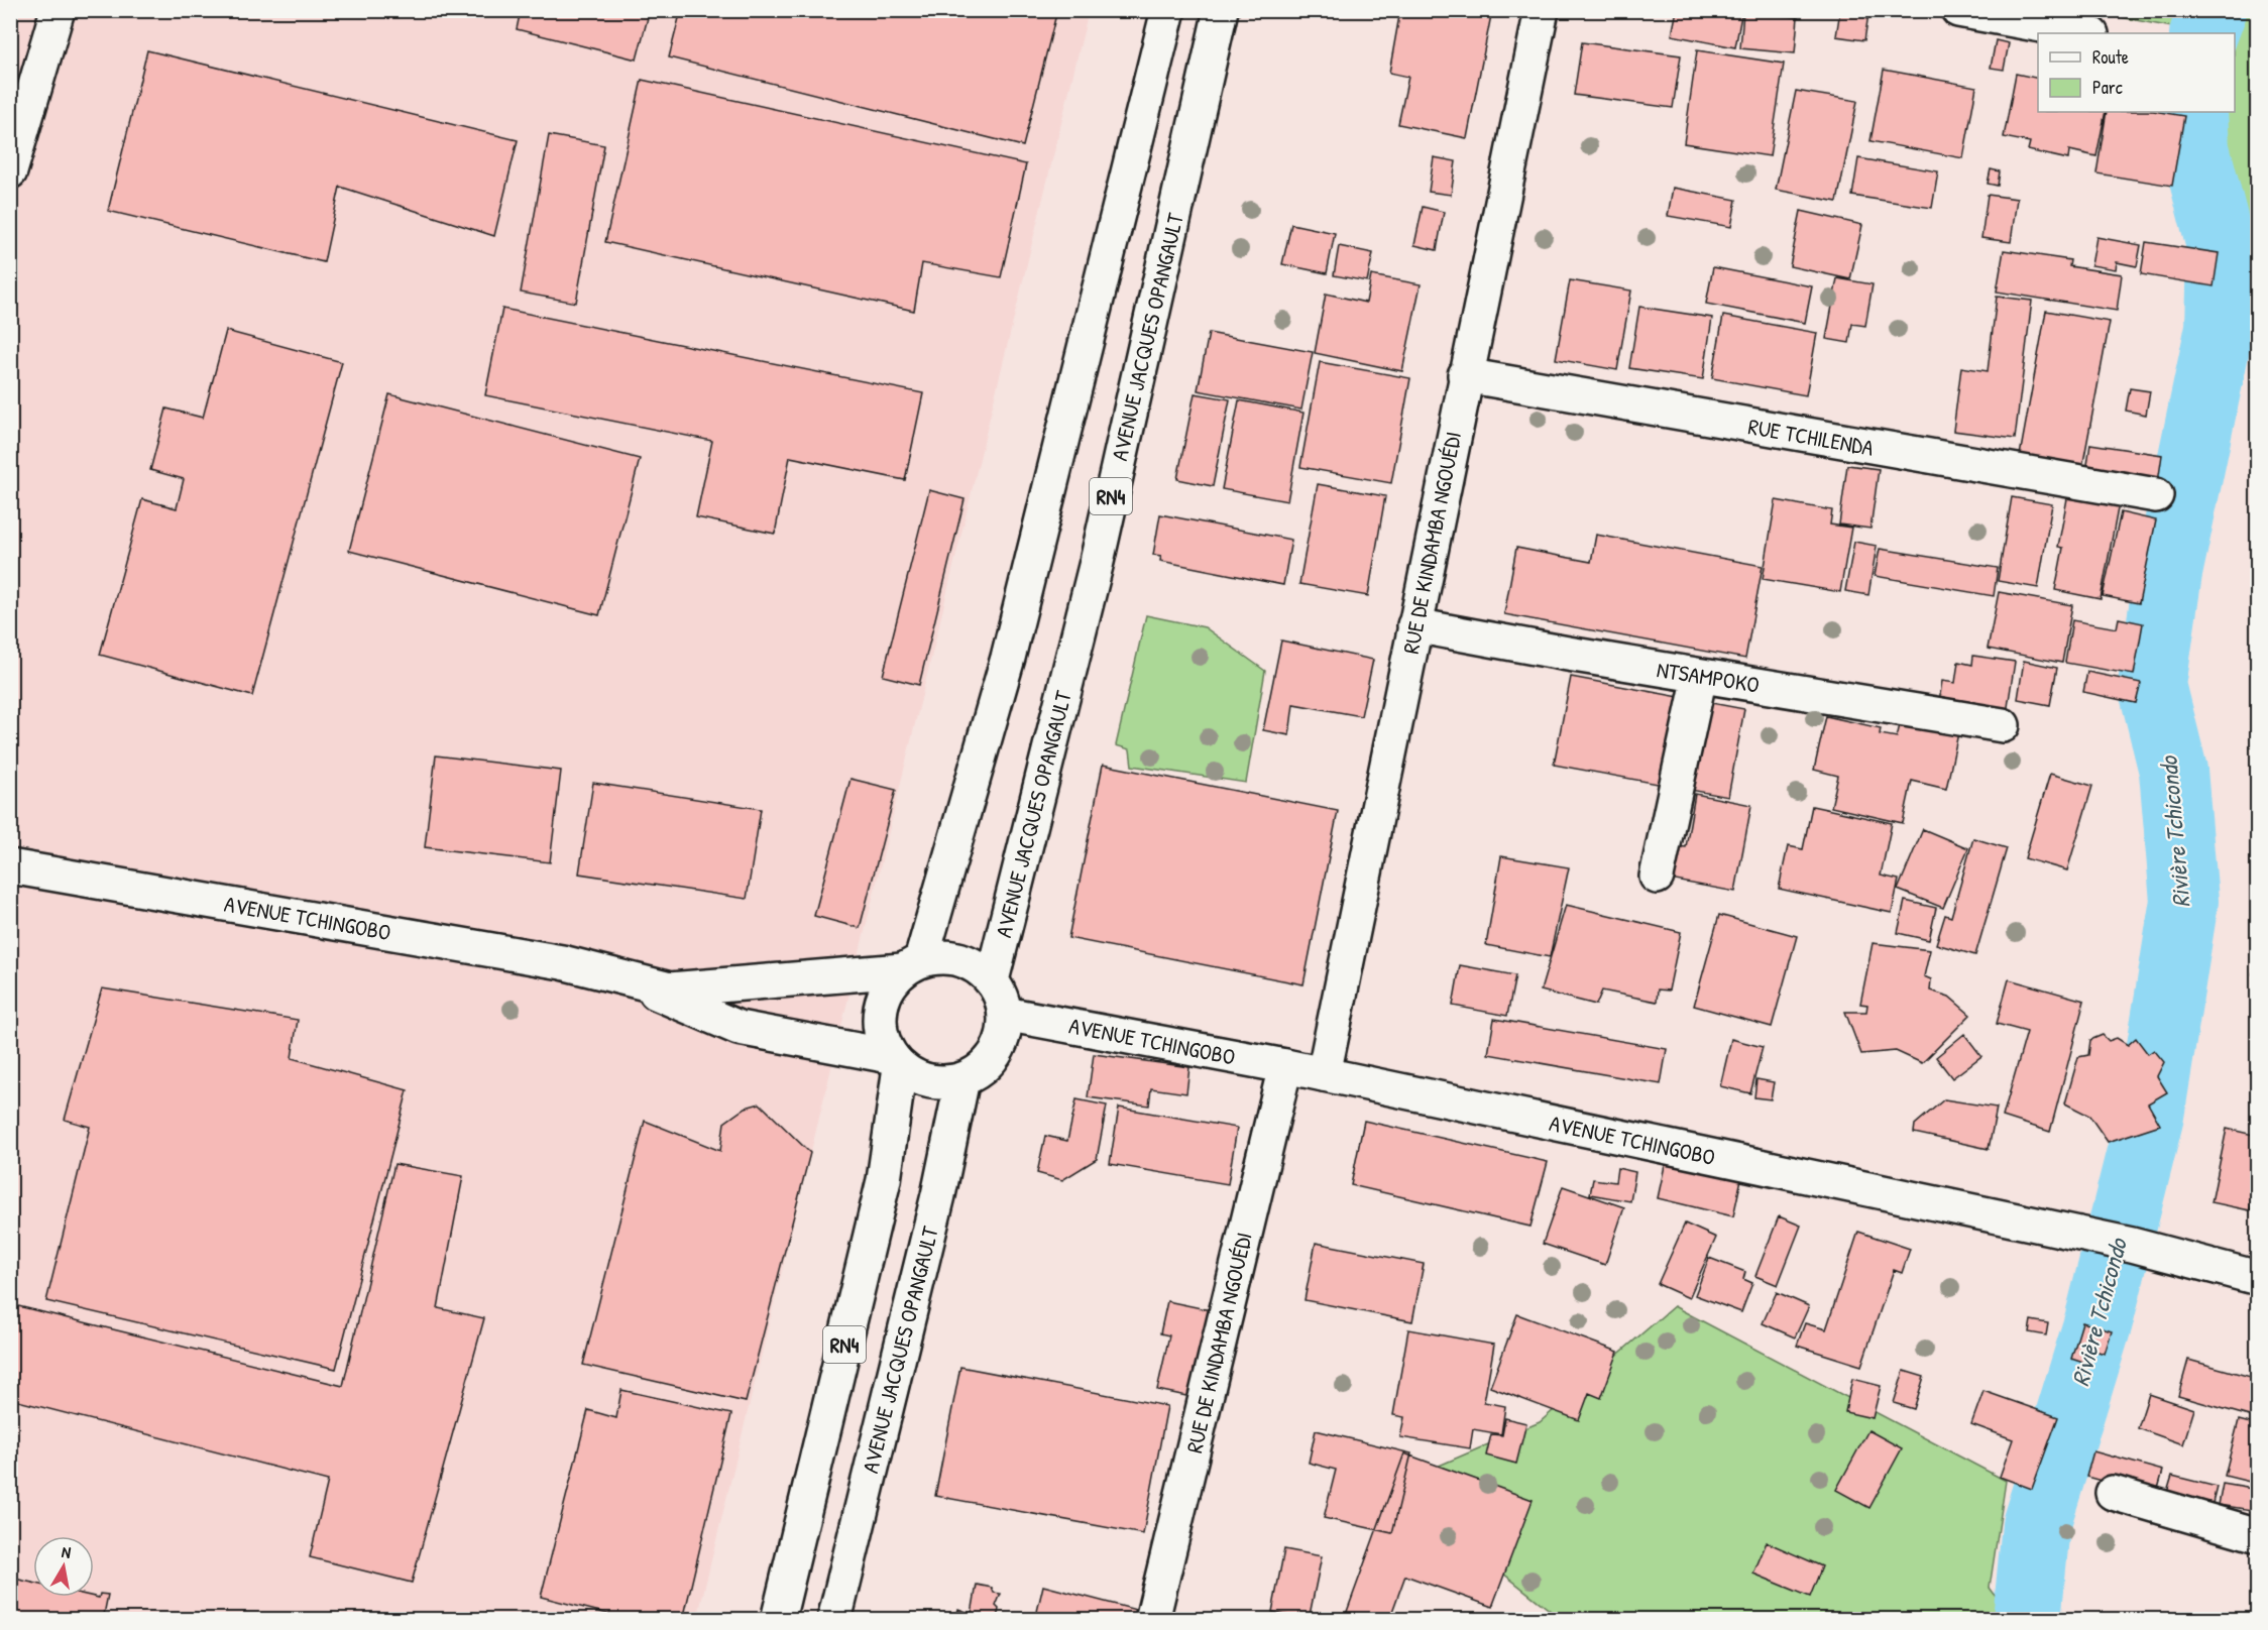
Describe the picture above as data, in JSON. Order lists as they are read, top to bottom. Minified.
{"streets":{"main road":["AVENUE JACQUES OPANGAULT","RUE TCHILENDA","RN4","RUE DE KINDAMBA NGOUÉDI","NTSAMPOKO","AVENUE TCHINGOBO"]},"crossings":[["AVENUE JACQUES OPANGAULT","RN4"],["AVENUE JACQUES OPANGAULT","AVENUE TCHINGOBO"],["RUE TCHILENDA","RUE DE KINDAMBA NGOUÉDI"],["RN4","AVENUE TCHINGOBO"],["RUE DE KINDAMBA NGOUÉDI","NTSAMPOKO"],["RUE DE KINDAMBA NGOUÉDI","AVENUE TCHINGOBO"]],"water":["Rivière Tchicondo"],"legend":["Route","Parc"],"north":"top"}
